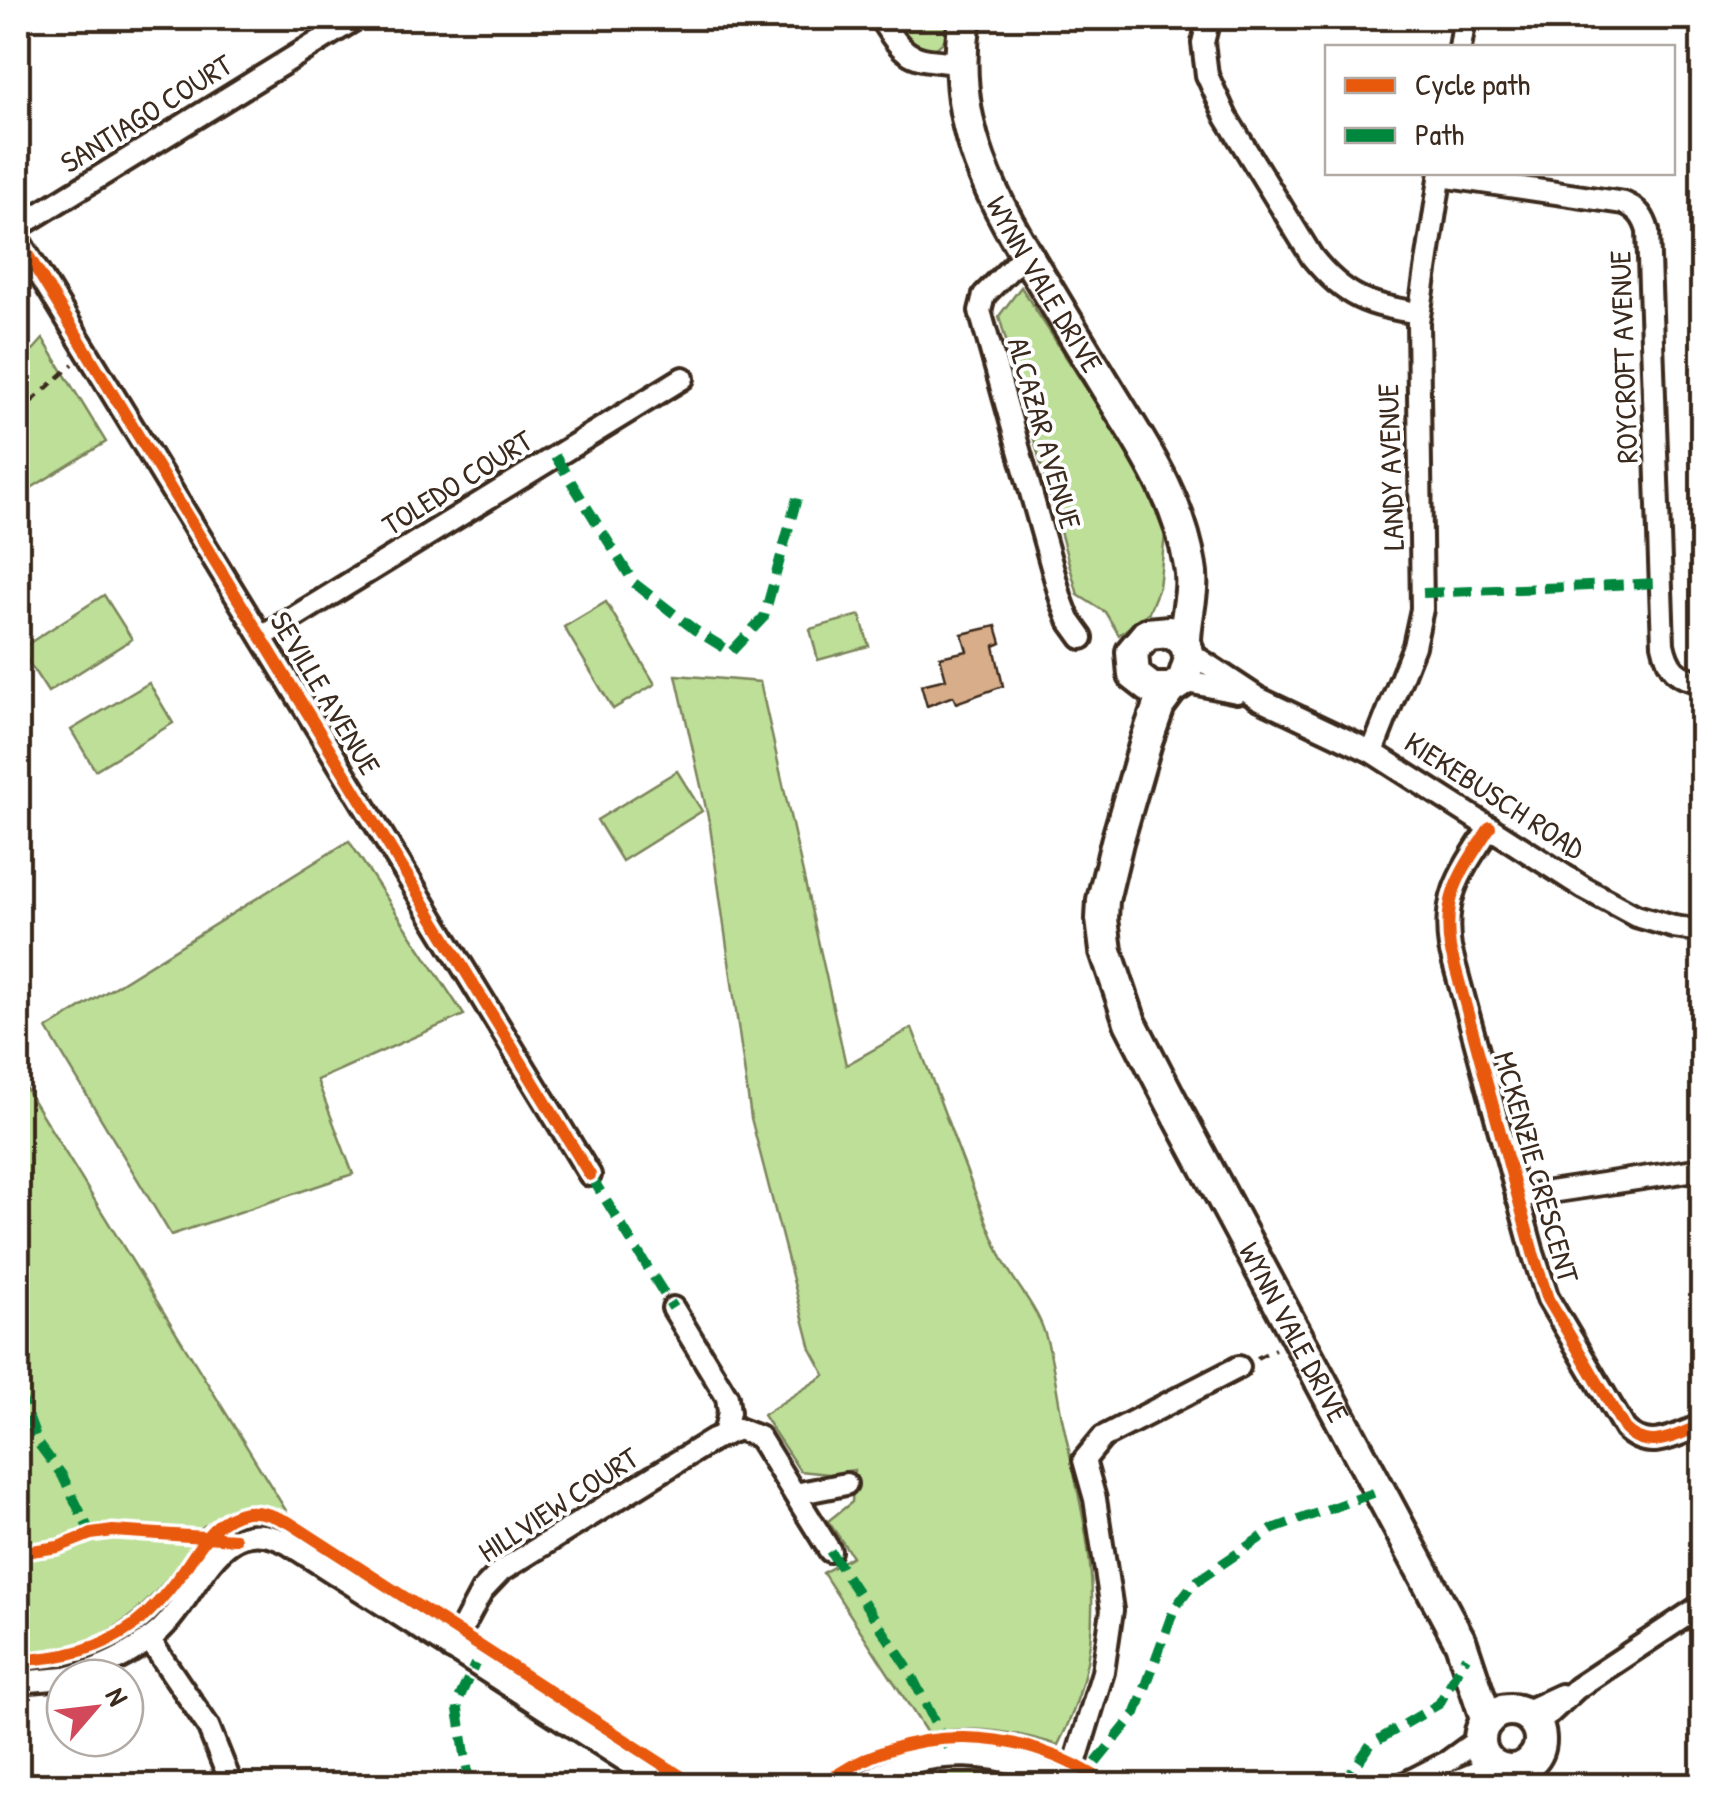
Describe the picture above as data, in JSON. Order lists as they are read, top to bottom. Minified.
{"streets":{"main road":["WYNN VALE DRIVE"],"street":["SANTIAGO COURT","ROYCROFT AVENUE","ALCAZAR AVENUE","LANDY AVENUE","TOLEDO COURT","SEVILLE AVENUE","KIEKEBUSCH ROAD","MCKENZIE CRESCENT","HILLVIEW COURT"]},"crossings":[["WYNN VALE DRIVE","ALCAZAR AVENUE"],["WYNN VALE DRIVE","KIEKEBUSCH ROAD"],["LANDY AVENUE","KIEKEBUSCH ROAD"],["TOLEDO COURT","SEVILLE AVENUE"],["KIEKEBUSCH ROAD","MCKENZIE CRESCENT"]],"legend":["Cycle path","Path"],"north":"top right"}
